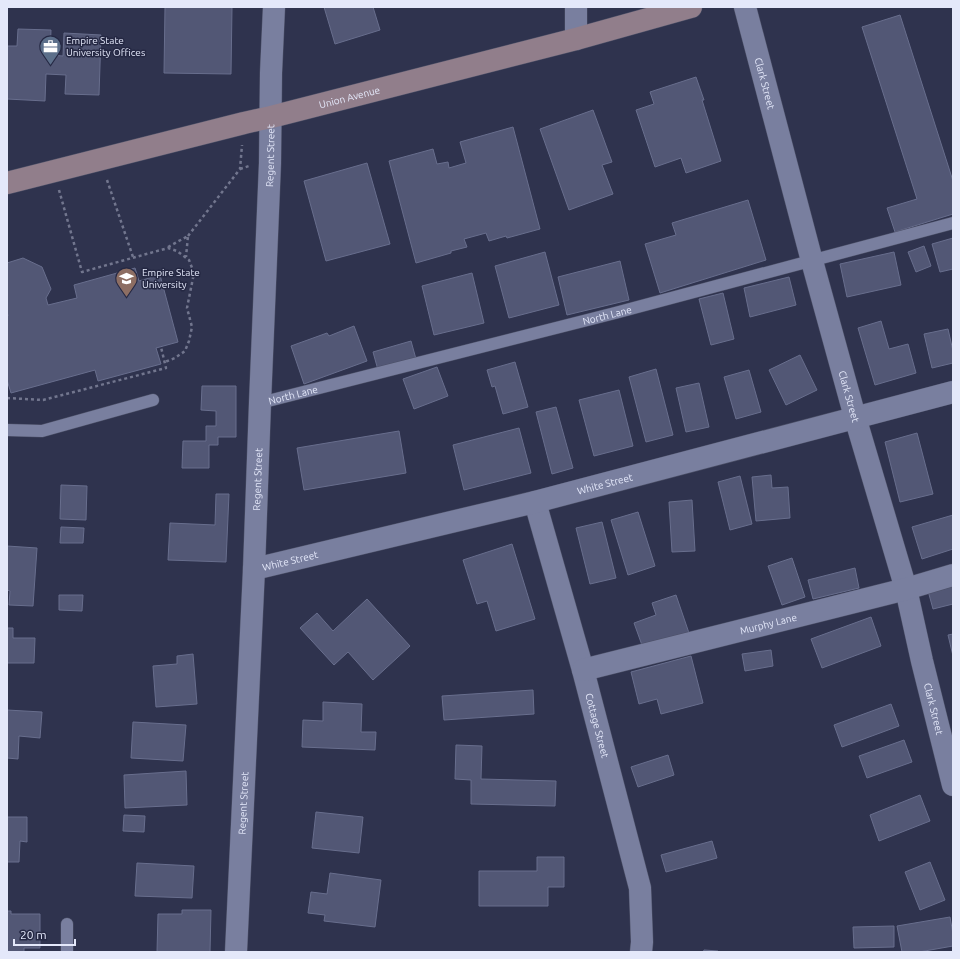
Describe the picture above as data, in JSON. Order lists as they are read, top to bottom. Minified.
{"streets":{"main road":["Union Avenue"],"street":["Clark Street","Regent Street","White Street","Murphy Lane","Cottage Street"],"lane":["North Lane"]},"crossings":[["Clark Street","North Lane"],["Clark Street","White Street"],["Clark Street","Murphy Lane"],["Union Avenue","Regent Street"],["Regent Street","North Lane"],["Regent Street","White Street"],["White Street","Cottage Street"],["Murphy Lane","Cottage Street"]],"places":{"office":["Empire State University Offices"],"school or university":["Empire State University"]},"scale_bar":"20 m"}
